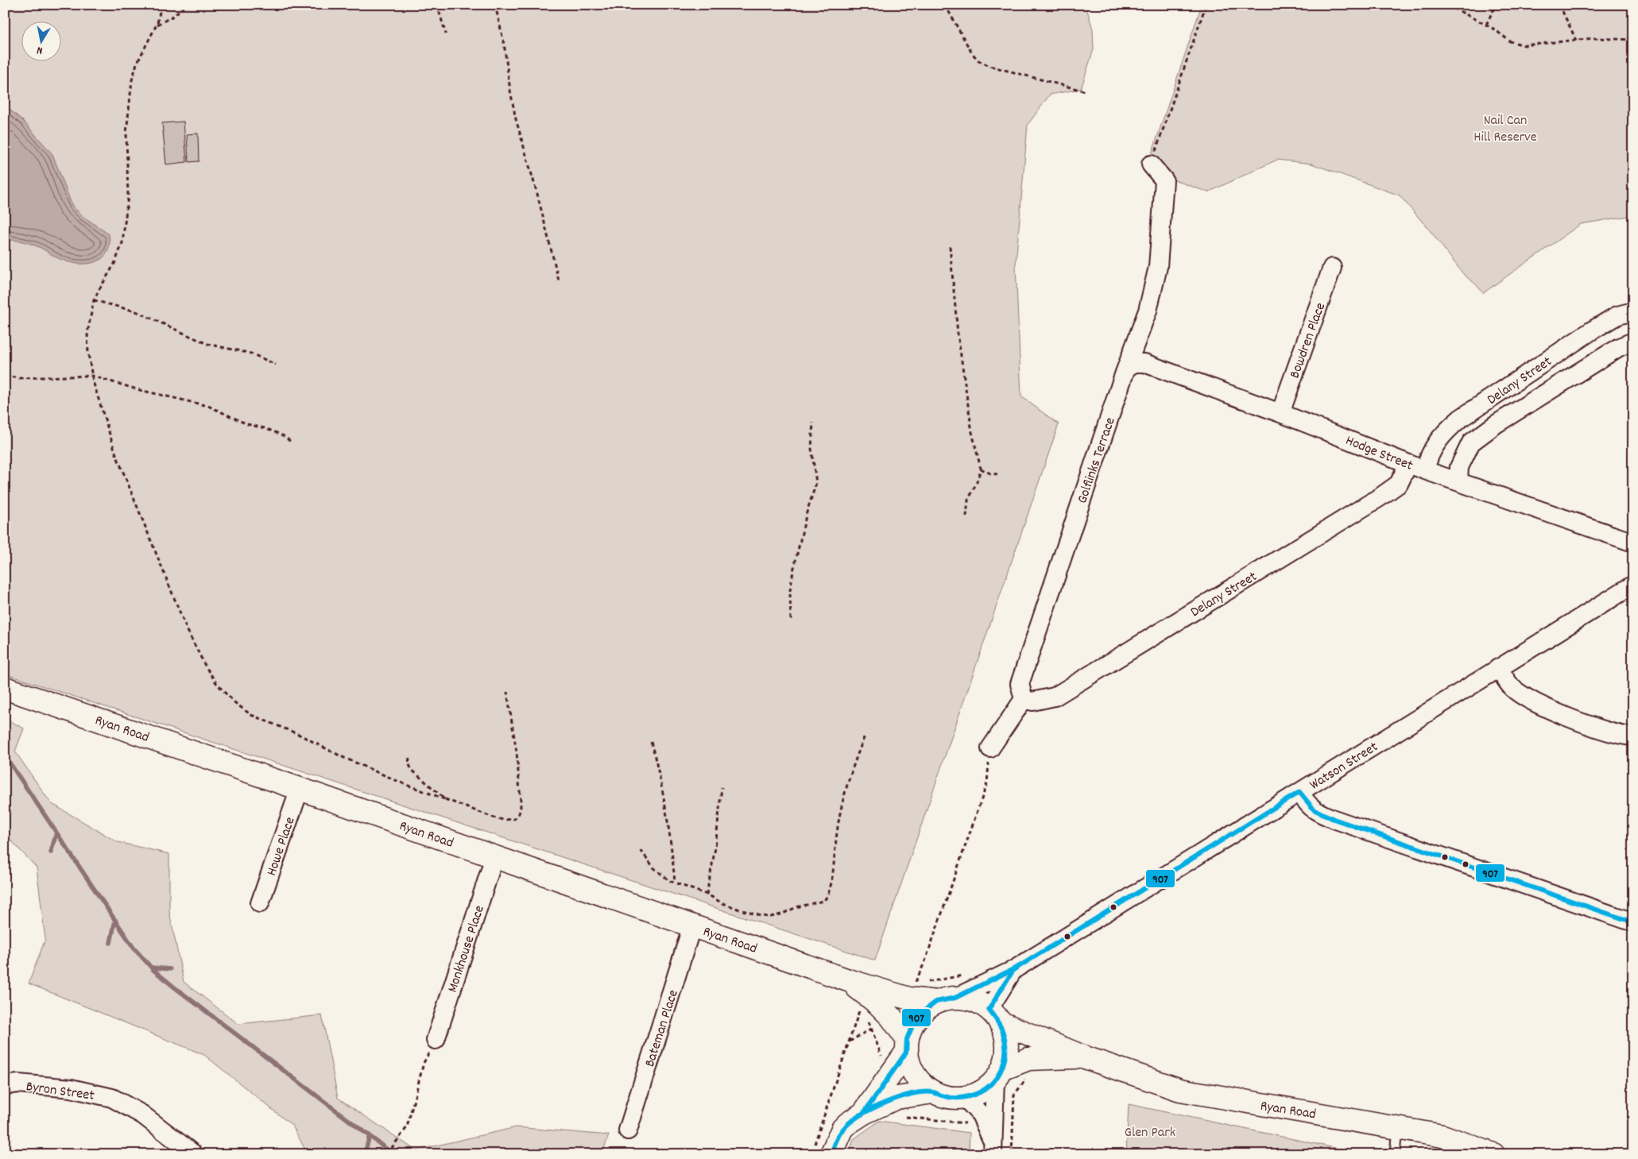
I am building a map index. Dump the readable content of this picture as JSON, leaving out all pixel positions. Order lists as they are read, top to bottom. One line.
{"streets":{"street":["Bowdren Place","Delany Street","Hodge Street","Golflinks Terrace","Ryan Road","Watson Street","Howe Place","Monkhouse Place","Bateman Place","Byron Street"]},"crossings":[["Bowdren Place","Hodge Street"],["Delany Street","Hodge Street"],["Delany Street","Golflinks Terrace"],["Hodge Street","Golflinks Terrace"],["Ryan Road","Watson Street"],["Ryan Road","Howe Place"],["Ryan Road","Monkhouse Place"],["Ryan Road","Bateman Place"]],"parks":["Nail Can Hill Reserve","Glen Park"],"lines":["transit line 907"],"north":"bottom"}
